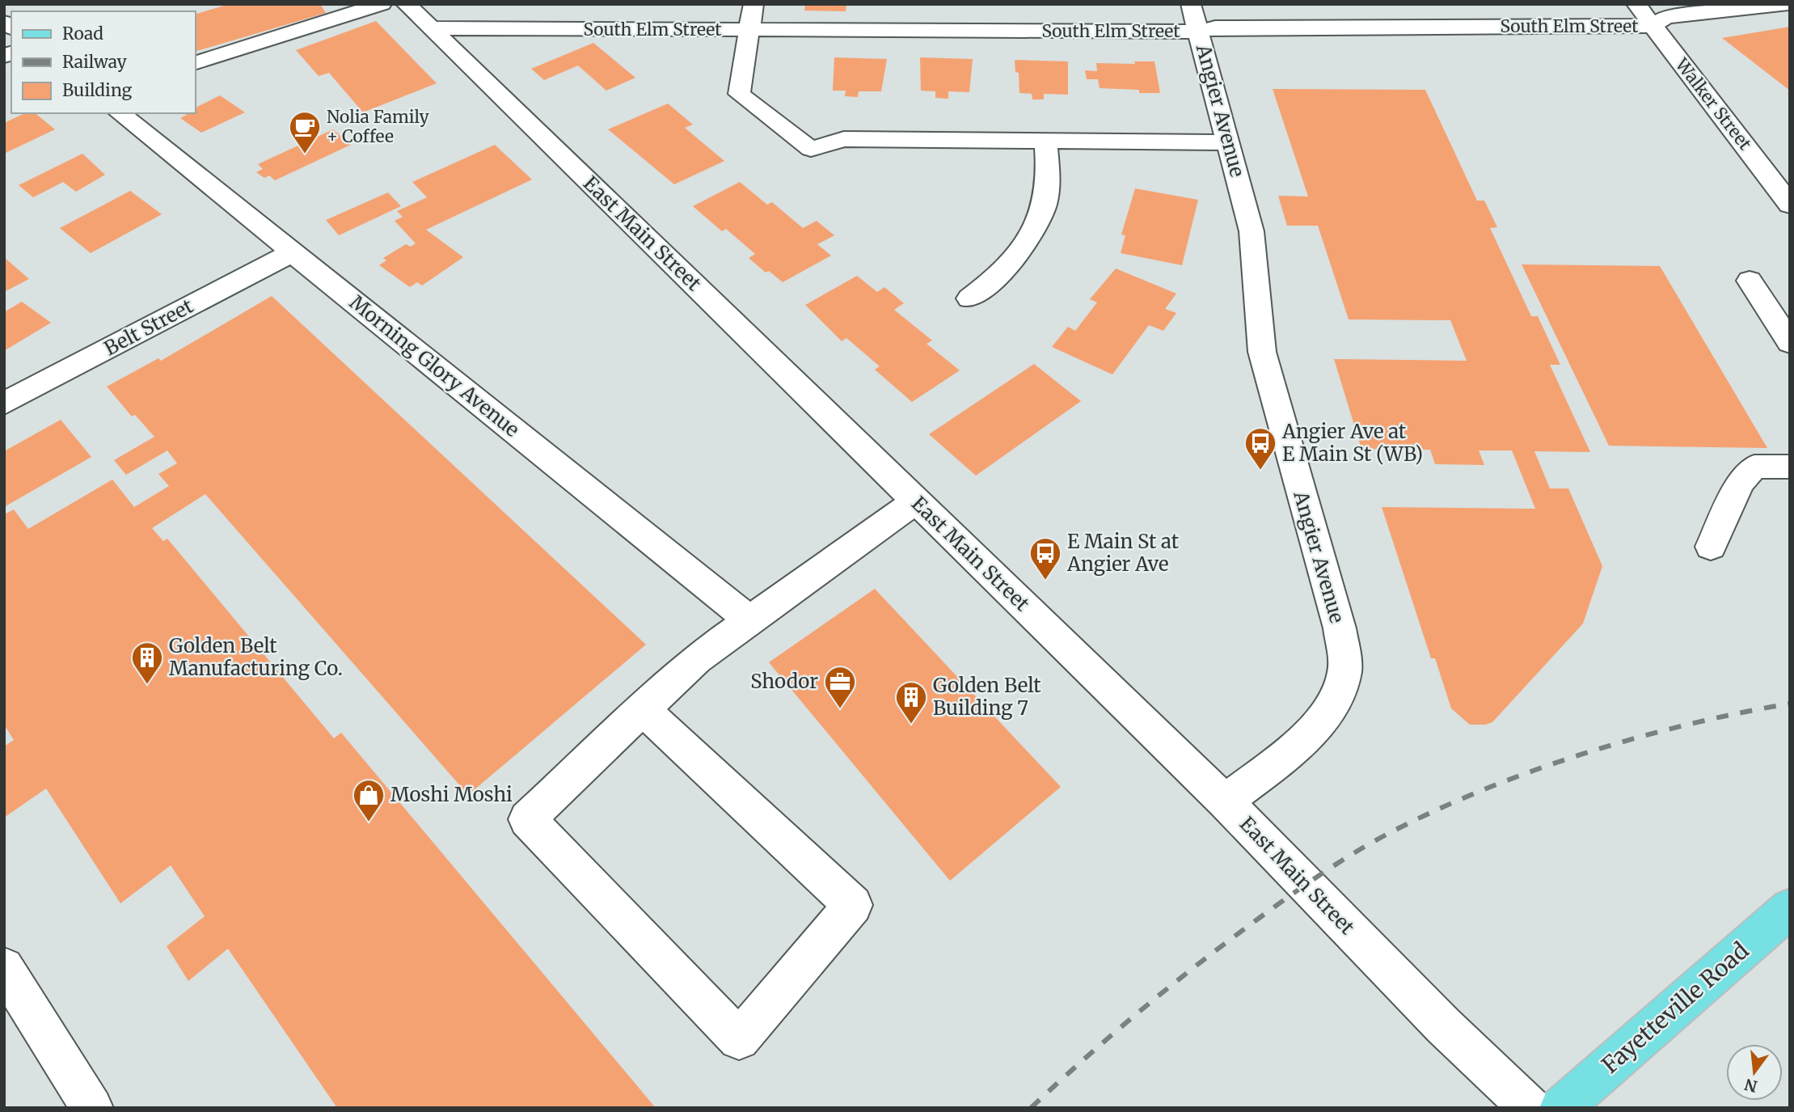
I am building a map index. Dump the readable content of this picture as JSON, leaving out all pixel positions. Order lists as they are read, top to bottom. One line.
{"streets":{"main road":["Fayetteville Road"],"street":["South Elm Street","Walker Street","Angier Avenue","East Main Street","Belt Street","Morning Glory Avenue"]},"crossings":[["South Elm Street","Walker Street"],["South Elm Street","Angier Avenue"],["South Elm Street","East Main Street"],["Angier Avenue","East Main Street"],["Belt Street","Morning Glory Avenue"]],"places":{"cafe":["Nolia Family + Coffee"],"bus stop":["Angier Ave at E Main St (WB)","E Main St at Angier Ave"],"building":["Golden Belt Manufacturing Co.","Golden Belt Building 7"],"office":["Shodor"],"shop":["Moshi Moshi"]},"legend":["Road","Railway","Building"],"north":"bottom"}
